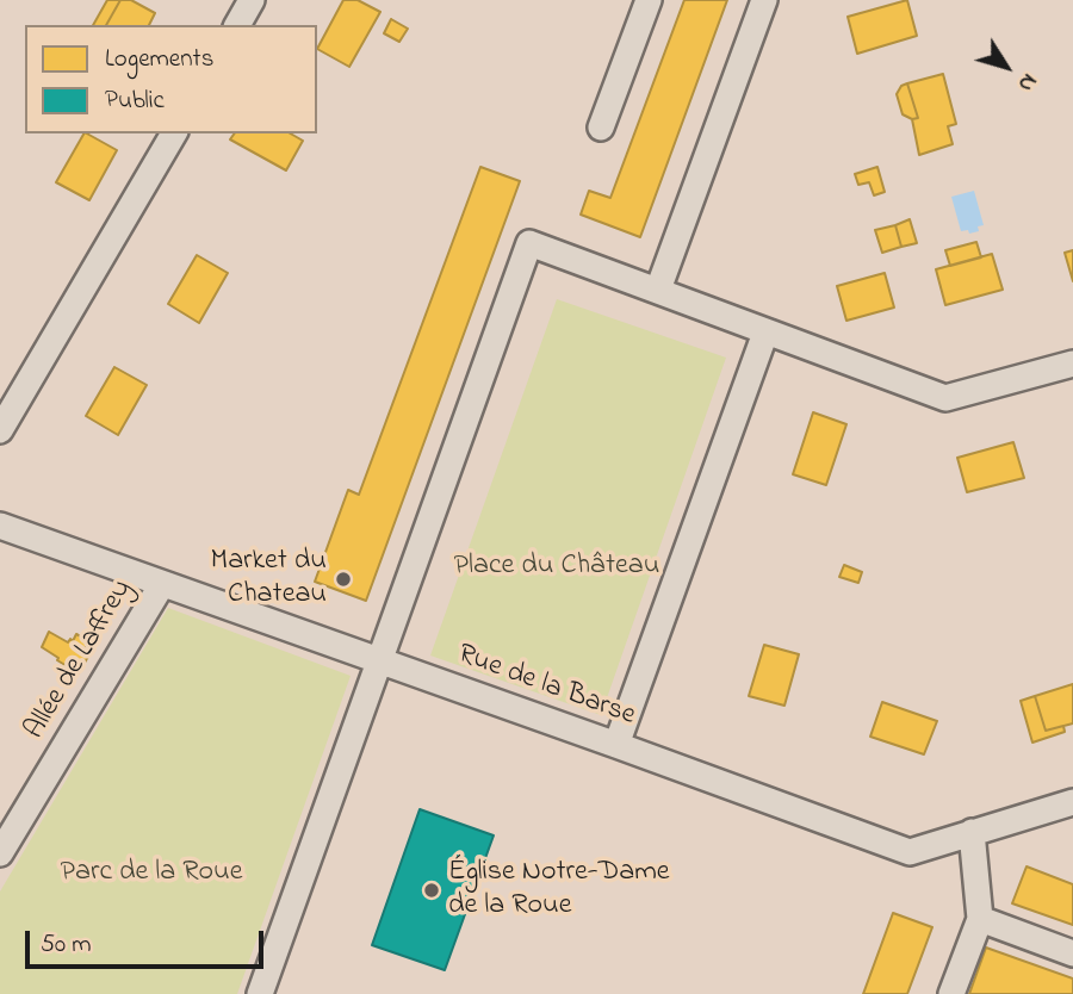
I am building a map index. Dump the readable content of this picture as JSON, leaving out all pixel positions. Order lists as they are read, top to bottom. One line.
{"streets":{"street":["Allée de Laffrey","Rue de la Barse"]},"crossings":[["Allée de Laffrey","Rue de la Barse"]],"parks":["Place du Château","Parc de la Roue"],"places":["Market du Chateau","Église Notre-Dame de la Roue"],"legend":["Logements","Public"],"scale_bar":"50 m","north":"bottom right"}
